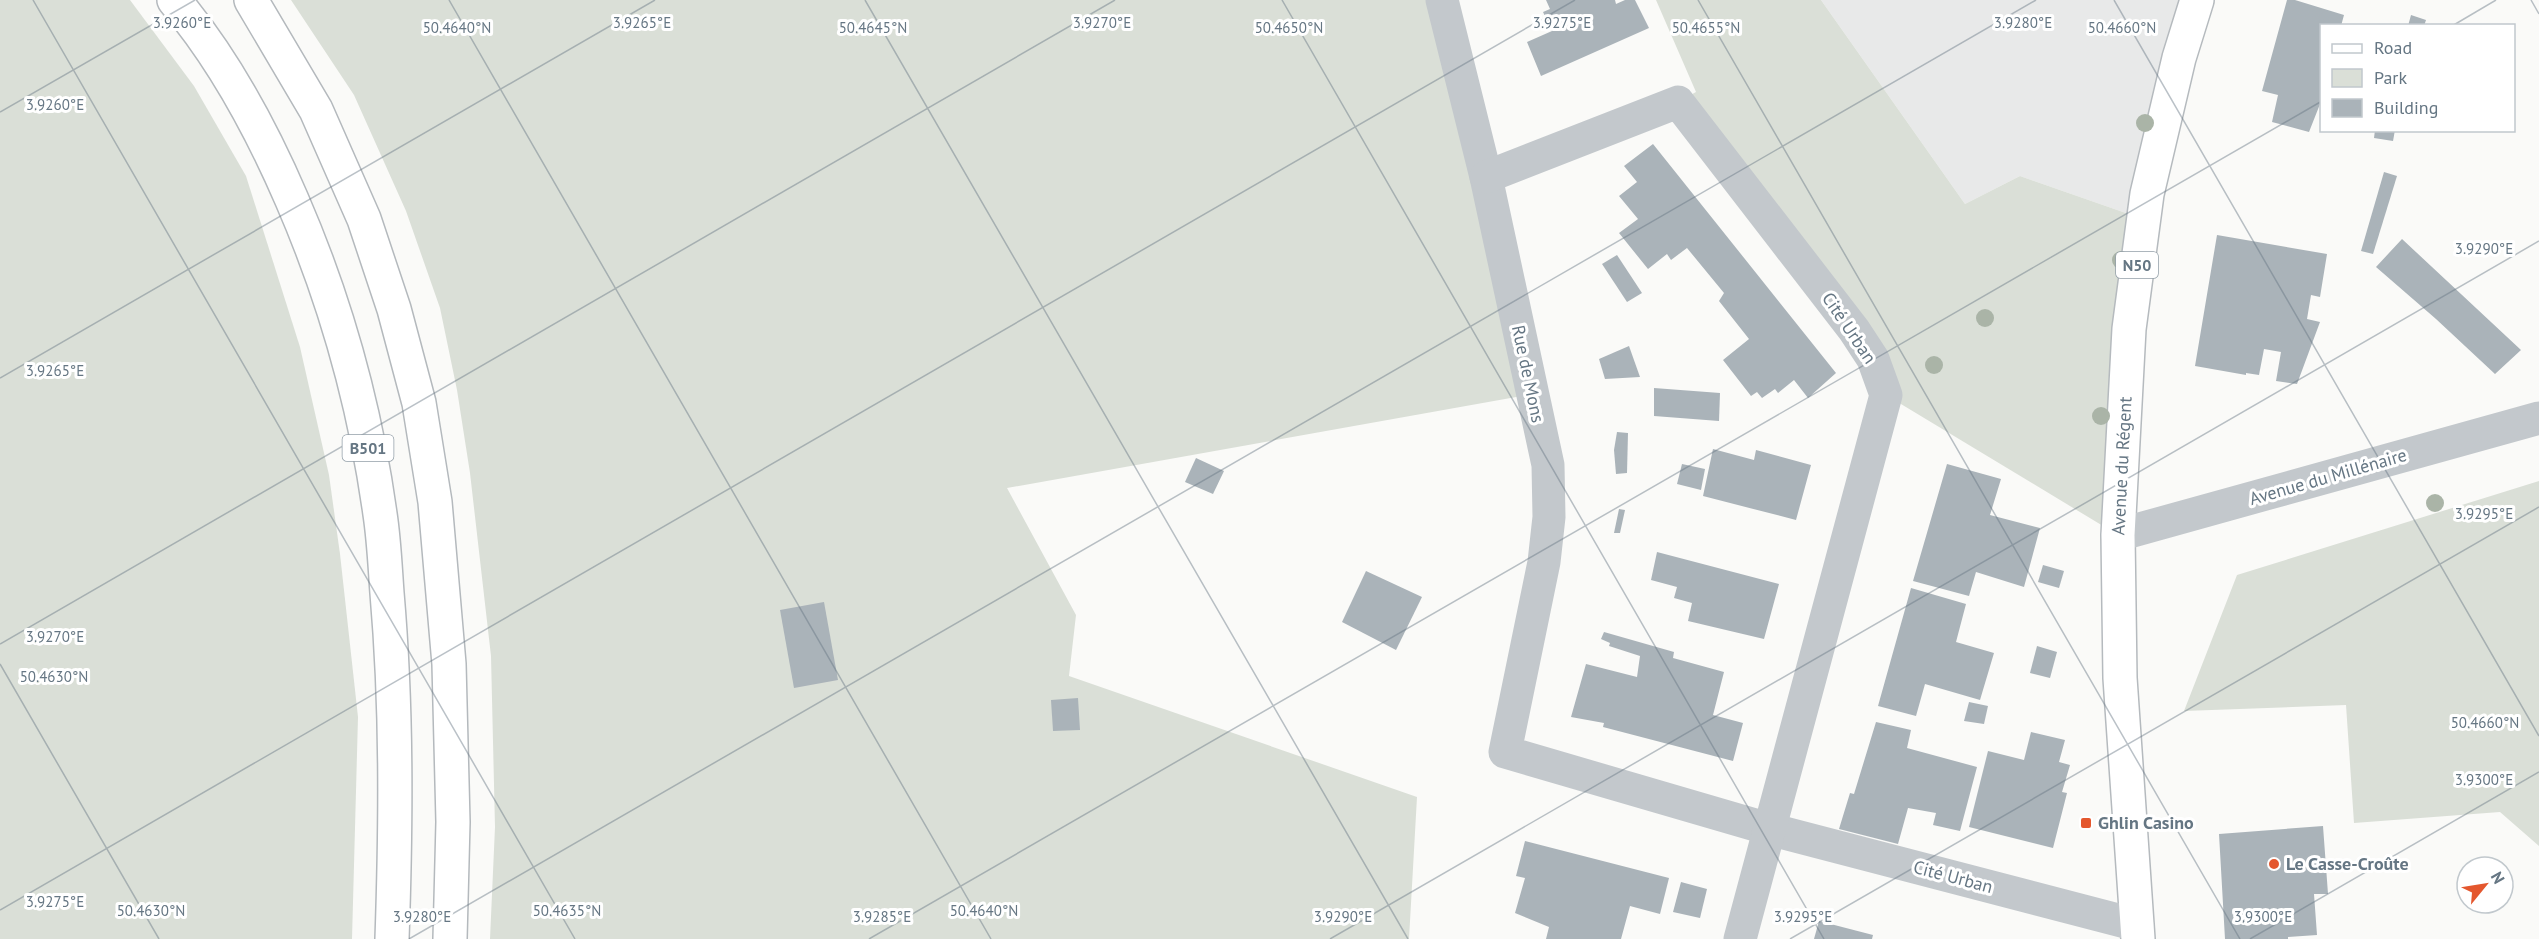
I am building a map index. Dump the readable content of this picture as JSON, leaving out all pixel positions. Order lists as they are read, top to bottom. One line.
{"streets":{"main road":["N50","B501","Avenue du Régent"],"street":["Cité Urban","Rue de Mons","Avenue du Millénaire"]},"crossings":[["Cité Urban","Rue de Mons"],["Cité Urban","Avenue du Régent"],["Avenue du Régent","Avenue du Millénaire"]],"places":{"transit":["Ghlin Casino"],"other":["Le Casse-Croûte"]},"legend":["Road","Park","Building"],"north":"top right","coordinates":["3.9260°E","3.9265°E","3.9270°E","3.9275°E","3.9280°E","50.4640°N","50.4645°N","50.4650°N","50.4655°N","50.4660°N","3.9290°E","3.9295°E","50.4630°N","3.9300°E","50.4635°N","3.9285°E"]}
